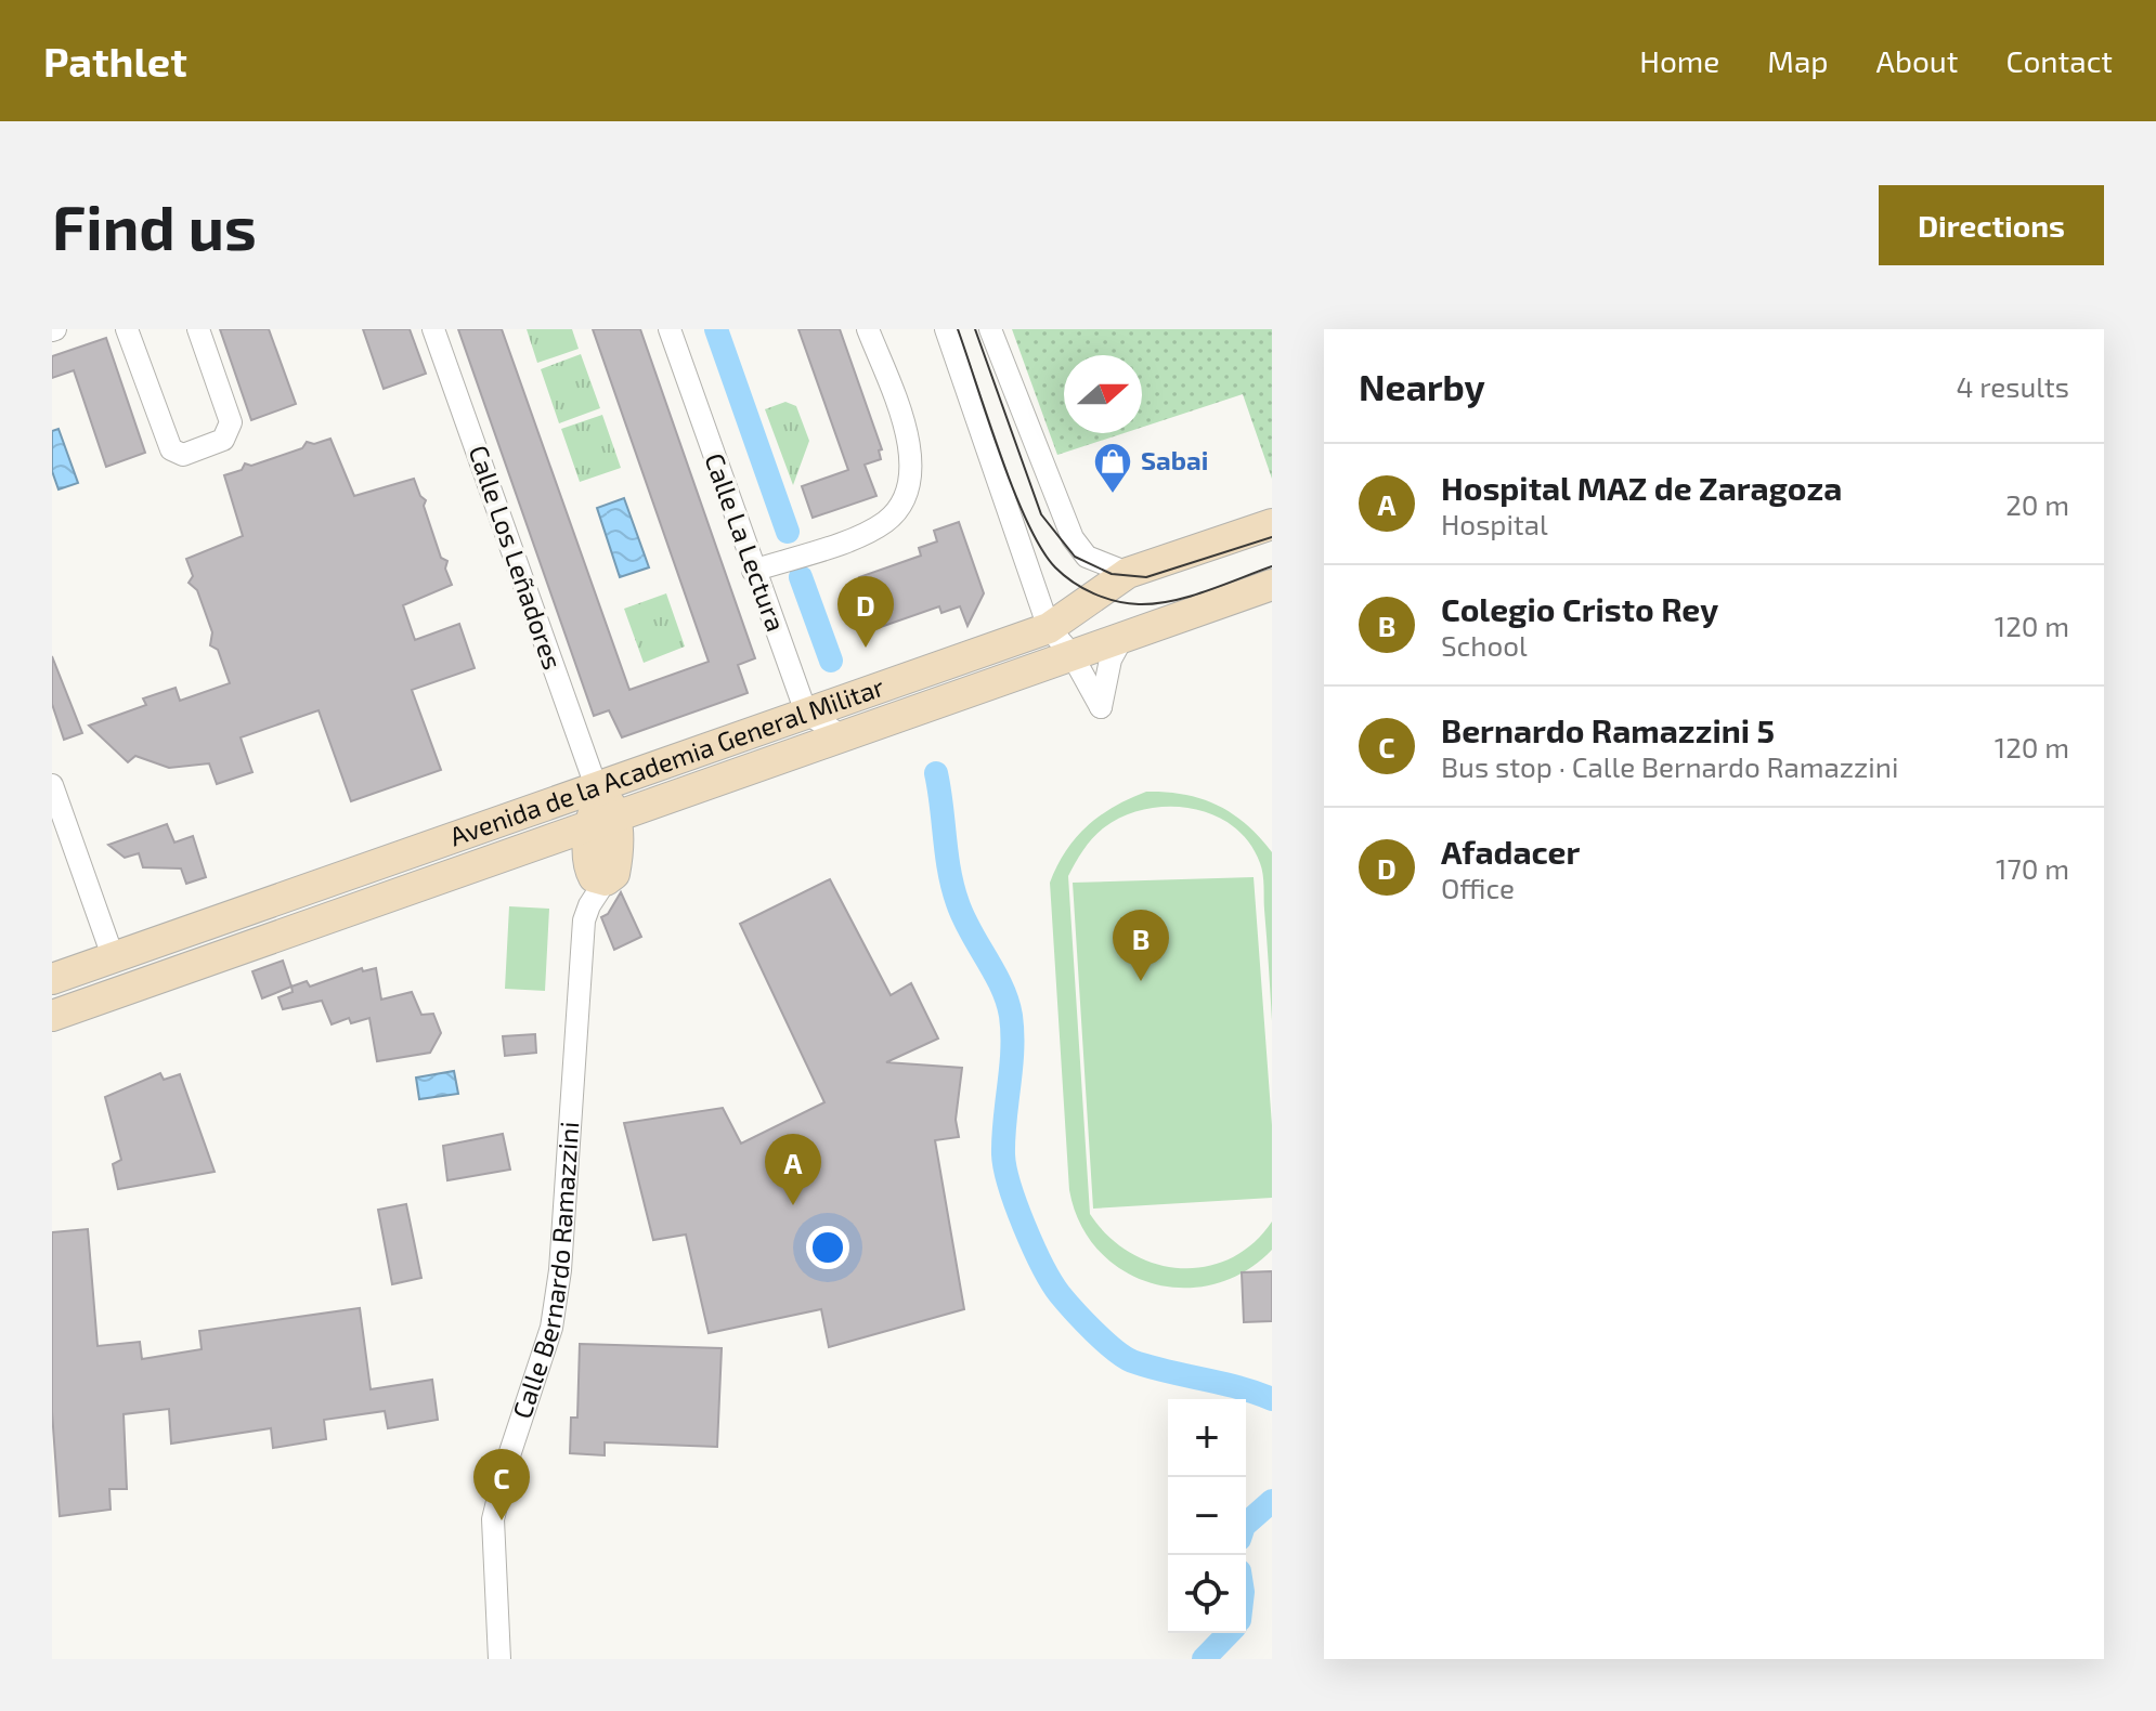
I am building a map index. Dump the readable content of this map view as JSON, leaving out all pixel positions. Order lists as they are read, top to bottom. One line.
{"streets":{"main road":["Avenida de la Academia General Militar","Calle Bernardo Ramazzini"],"street":["Calle La Lectura","Calle Los Leñadores"]},"crossings":[["Calle La Lectura","Avenida de la Academia General Militar"],["Calle Los Leñadores","Avenida de la Academia General Militar"],["Calle Los Leñadores","Calle Bernardo Ramazzini"],["Avenida de la Academia General Militar","Calle Bernardo Ramazzini"]],"places":{"shop":["Sabai"]},"north":"right","page":{"header":"Pathlet","nav":["Home","Map","About","Contact"],"buttons":"Directions","title":"Find us","heading":["Nearby","4 results"],"list":[{"mark":"A","name":"Hospital MAZ de Zaragoza","note":"Hospital","value":"20 m"},{"mark":"B","name":"Colegio Cristo Rey","note":"School","value":"120 m"},{"mark":"C","name":"Bernardo Ramazzini 5","note":"Bus stop · Calle Bernardo Ramazzini","value":"120 m"},{"mark":"D","name":"Afadacer","note":"Office","value":"170 m"}],"pins":["D","B","A","C"],"map_buttons":["+","−"]}}
